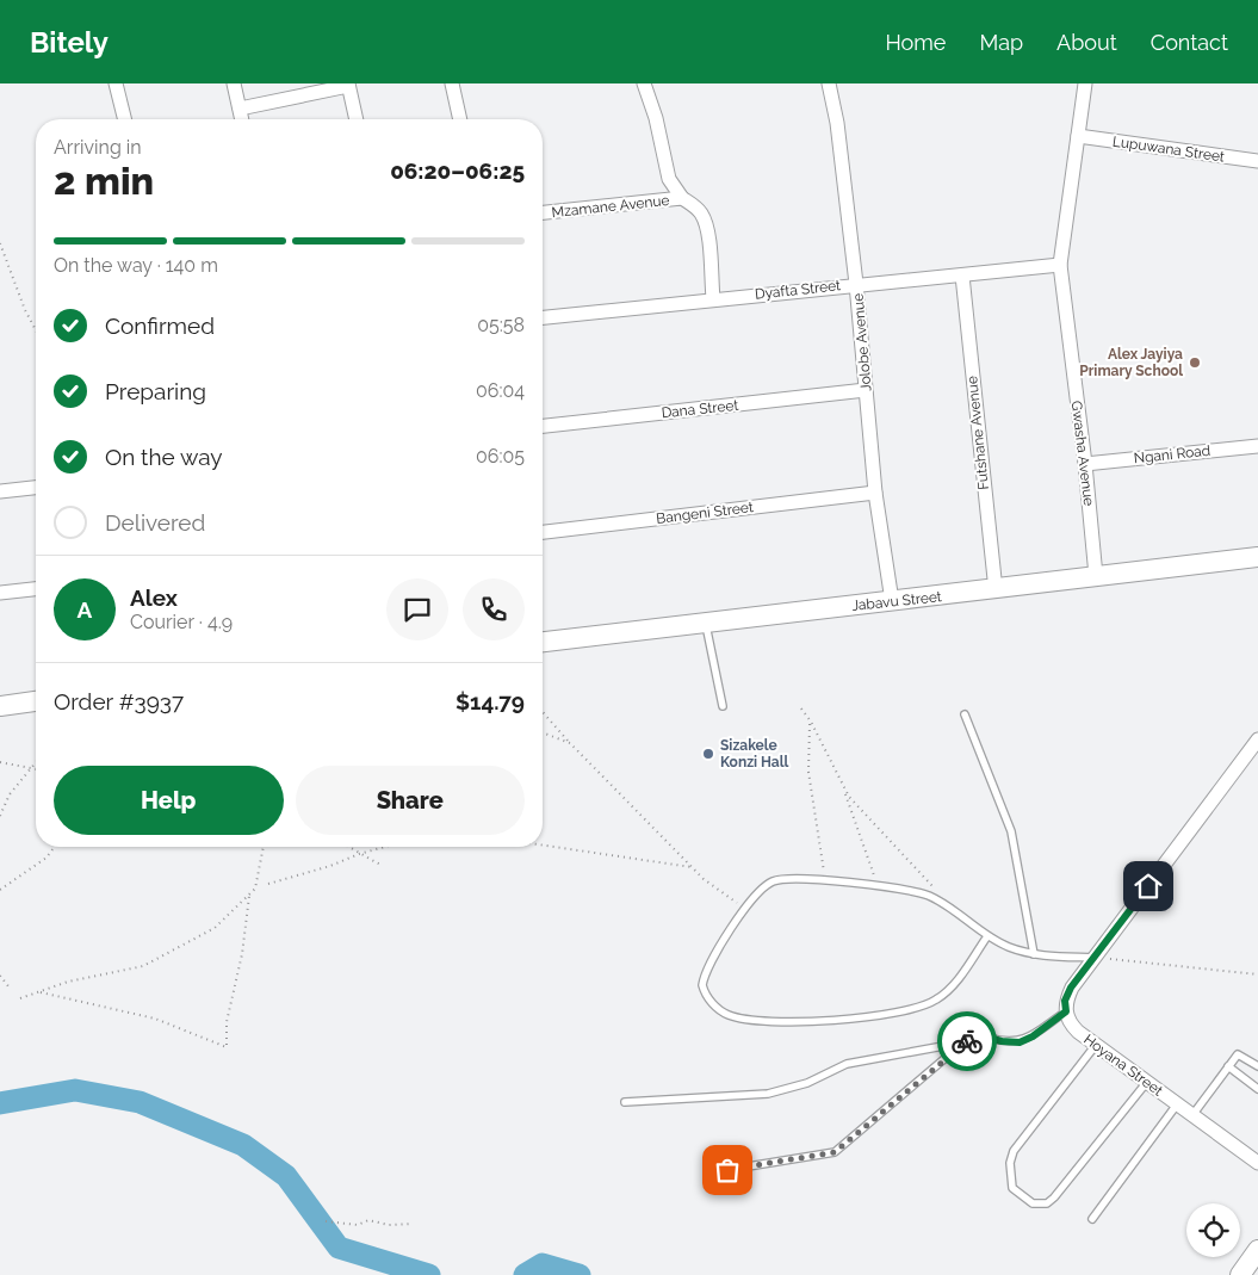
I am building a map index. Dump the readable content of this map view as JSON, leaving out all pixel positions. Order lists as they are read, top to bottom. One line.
{"streets":{"street":["Lupuwana Street","Mzamane Avenue","Dyafta Street","Jolobe Avenue","Dana Street","Futshane Avenue","Gwasha Avenue","Ngani Road","Bangeni Street","Jabavu Street","Hoyana Street"]},"crossings":[["Lupuwana Street","Gwasha Avenue"],["Mzamane Avenue","Dyafta Street"],["Dyafta Street","Jolobe Avenue"],["Dyafta Street","Futshane Avenue"],["Dyafta Street","Gwasha Avenue"],["Jolobe Avenue","Dana Street"],["Jolobe Avenue","Bangeni Street"],["Jolobe Avenue","Jabavu Street"],["Futshane Avenue","Jabavu Street"],["Gwasha Avenue","Ngani Road"],["Gwasha Avenue","Jabavu Street"]],"places":["Alex Jayiya Primary School","Sizakele Konzi Hall"],"page":{"header":"Bitely","nav":["Home","Map","About","Contact"],"heading":["2 min","Arriving in","06:20–06:25"],"panel":["Alex","Courier · 4.9","Order #3937","$14.79"],"bar":"On the way · 140 m","list":[["Confirmed","05:58"],["Preparing","06:04"],["On the way","06:05"],"Delivered"],"round":"A","buttons":["Help","Share"]}}
